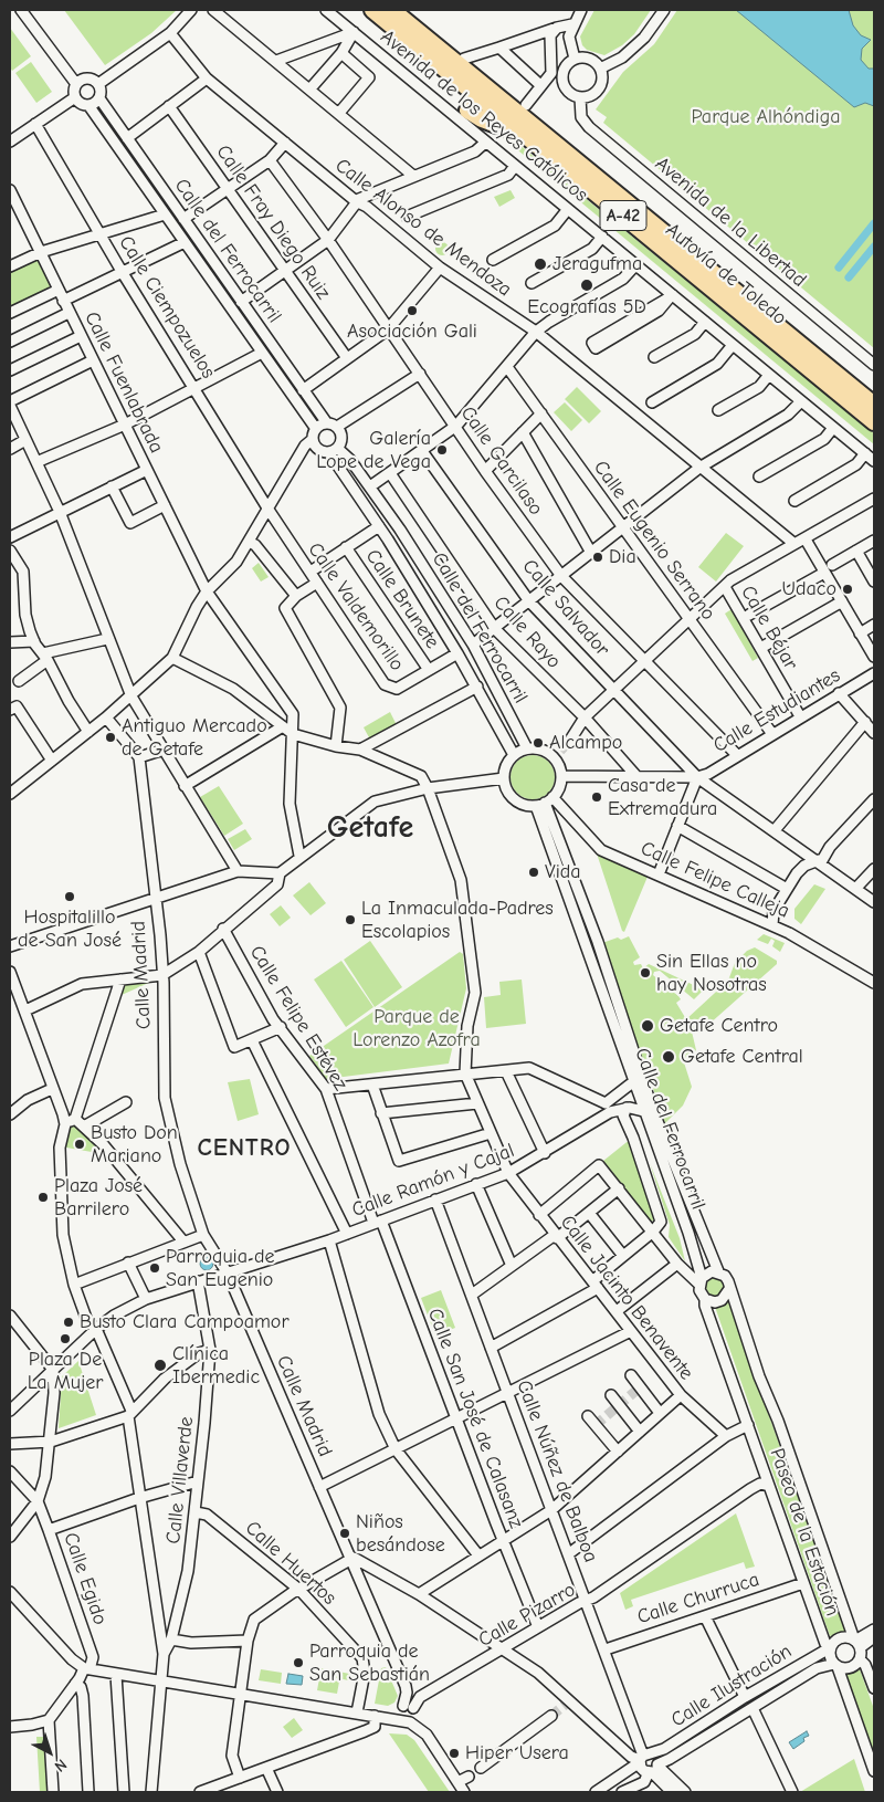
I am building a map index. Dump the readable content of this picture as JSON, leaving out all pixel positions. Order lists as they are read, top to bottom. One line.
{"streets":{"highway":["A-42","Autovía de Toledo"],"street":["Avenida de los Reyes Católicos","Calle Fray Diego Ruiz","Avenida de la Libertad","Calle Alonso de Mendoza","Calle del Ferrocarril","Calle Ciempozuelos","Calle Fuenlabrada","Calle Garcilaso","Calle Eugenio Serrano","Calle Brunete","Calle Valdemorillo","Calle Salvador","Calle Béjar","Calle Rayo","Calle Estudiantes","Calle Felipe Calleja","Calle Madrid","Calle Felipe Estévez","Calle Ramón y Cajal","Calle Jacinto Benavente","Calle San José de Calasanz","Calle Núñez de Balboa","Calle Villaverde","Paseo de la Estación","Calle Huertos","Calle Egido","Calle Churruca","Calle Pizarro","Calle Ilustración"]},"crossings":[["Calle del Ferrocarril","Calle Valdemorillo"],["Calle del Ferrocarril","Calle Felipe Calleja"],["Calle del Ferrocarril","Calle Ramón y Cajal"],["Calle del Ferrocarril","Paseo de la Estación"],["Calle Ciempozuelos","Calle Valdemorillo"],["Calle Garcilaso","Calle Estudiantes"],["Calle Eugenio Serrano","Calle Estudiantes"],["Calle Brunete","Calle Valdemorillo"],["Calle Salvador","Calle Estudiantes"],["Calle Béjar","Calle Estudiantes"],["Calle Madrid","Calle Ramón y Cajal"],["Calle Madrid","Calle Pizarro"],["Calle Felipe Estévez","Calle Ramón y Cajal"],["Calle Felipe Estévez","Calle San José de Calasanz"],["Calle Ramón y Cajal","Calle Jacinto Benavente"],["Calle Ramón y Cajal","Calle San José de Calasanz"],["Calle Ramón y Cajal","Calle Núñez de Balboa"],["Calle Ramón y Cajal","Calle Villaverde"],["Calle San José de Calasanz","Calle Pizarro"],["Calle Núñez de Balboa","Calle Churruca"],["Calle Núñez de Balboa","Calle Pizarro"],["Calle Núñez de Balboa","Calle Ilustración"],["Calle Villaverde","Calle Huertos"],["Paseo de la Estación","Calle Churruca"],["Paseo de la Estación","Calle Pizarro"],["Paseo de la Estación","Calle Ilustración"]],"districts":["Getafe","CENTRO"],"parks":["Parque Alhóndiga","Parque de Lorenzo Azofra"],"places":["Jeragufma","Ecografías 5D","Asociación Gali","Galería Lope de Vega","Dia","Udaco","Antiguo Mercado de Getafe","Alcampo","Casa de Extremadura","Vida","Hospitalillo de San José","La Inmaculada-Padres Escolapios","Sin Ellas no hay Nosotras","Getafe Centro","Getafe Central","Busto Don Mariano","Plaza José Barrilero","Parroquia de San Eugenio","Busto Clara Campoamor","Plaza De La Mujer","Clínica Ibermedic","Niños besándose","Parroquia de San Sebastián","Hiper Usera"],"north":"bottom right"}
